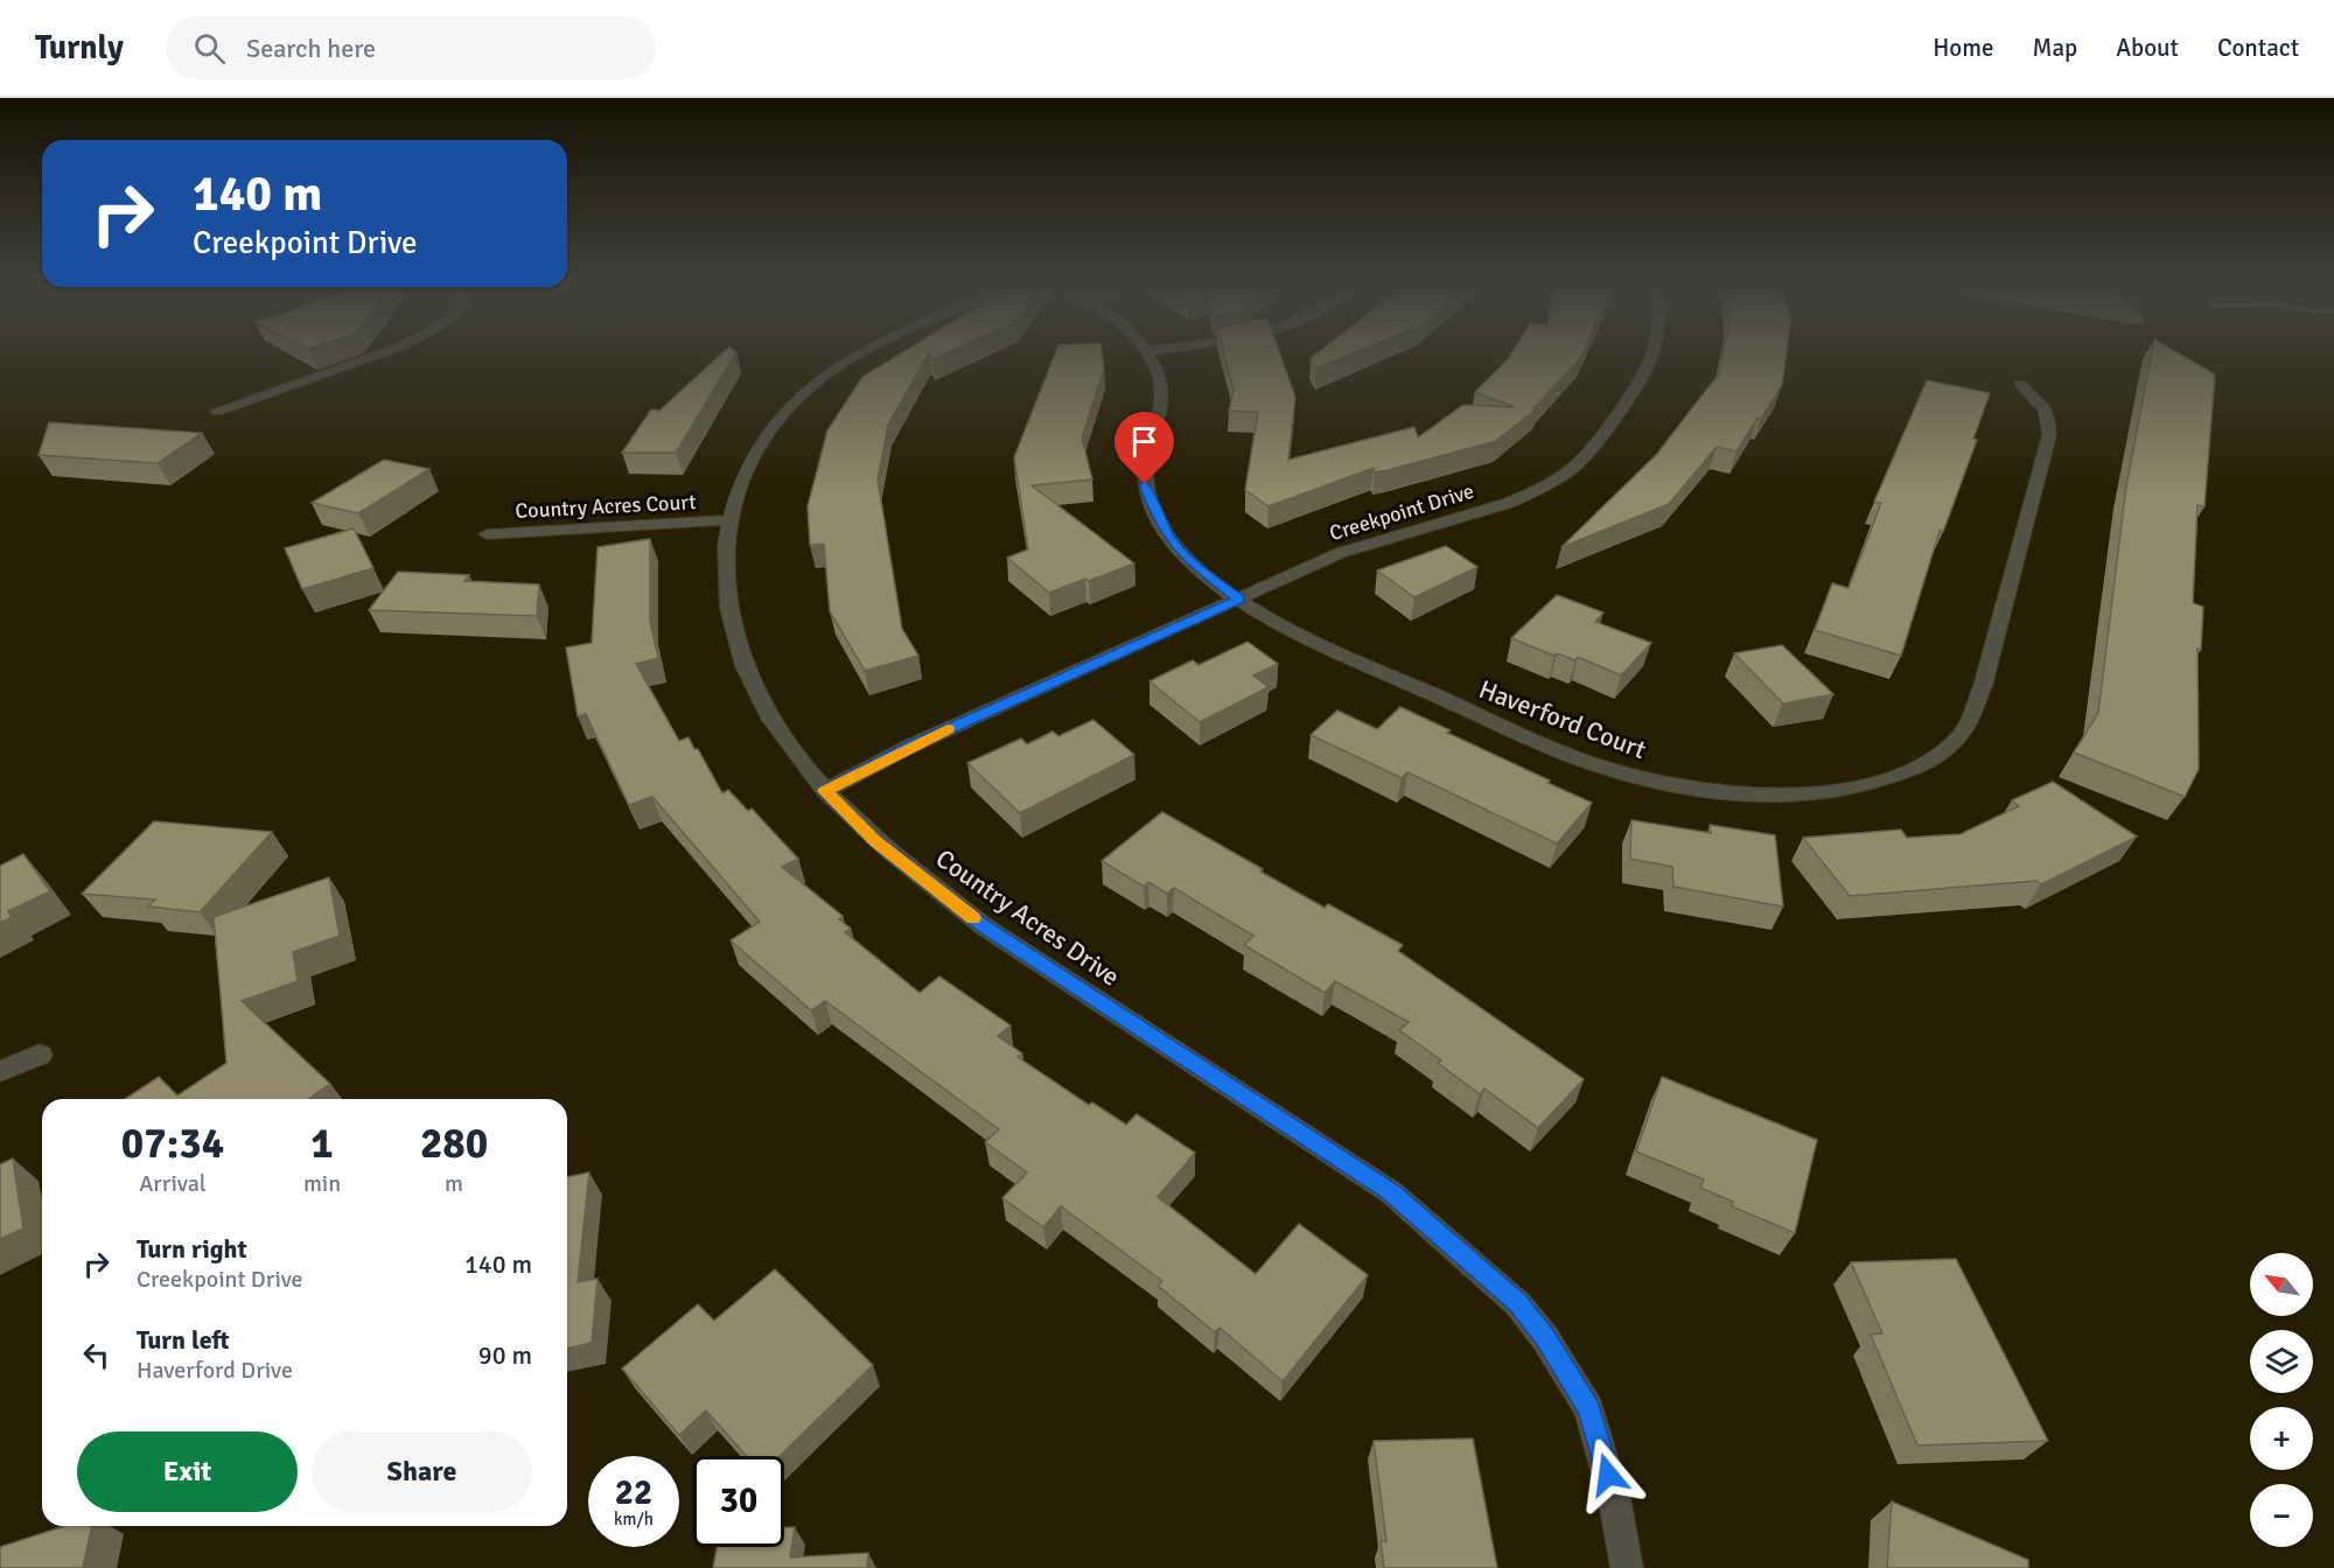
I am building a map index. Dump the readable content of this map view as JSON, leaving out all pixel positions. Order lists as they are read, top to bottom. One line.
{"streets":{"street":["Country Acres Court","Creekpoint Drive","Haverford Court","Country Acres Drive"]},"crossings":[["Country Acres Court","Country Acres Drive"],["Creekpoint Drive","Haverford Court"],["Creekpoint Drive","Country Acres Drive"]],"north":"top left","page":{"header":"Turnly","search":"Search here","nav":["Home","Map","About","Contact"],"turn":["140 m","Creekpoint Drive"],"eta":["07:34","Arrival","1","min","280","m"],"list":[{"name":"Turn right","note":"Creekpoint Drive","value":"140 m"},{"name":"Turn left","note":"Haverford Drive","value":"90 m"}],"map_buttons":["+","−"],"buttons":["Exit","Share"],"speed":"22 km/h","limit":"30"}}
